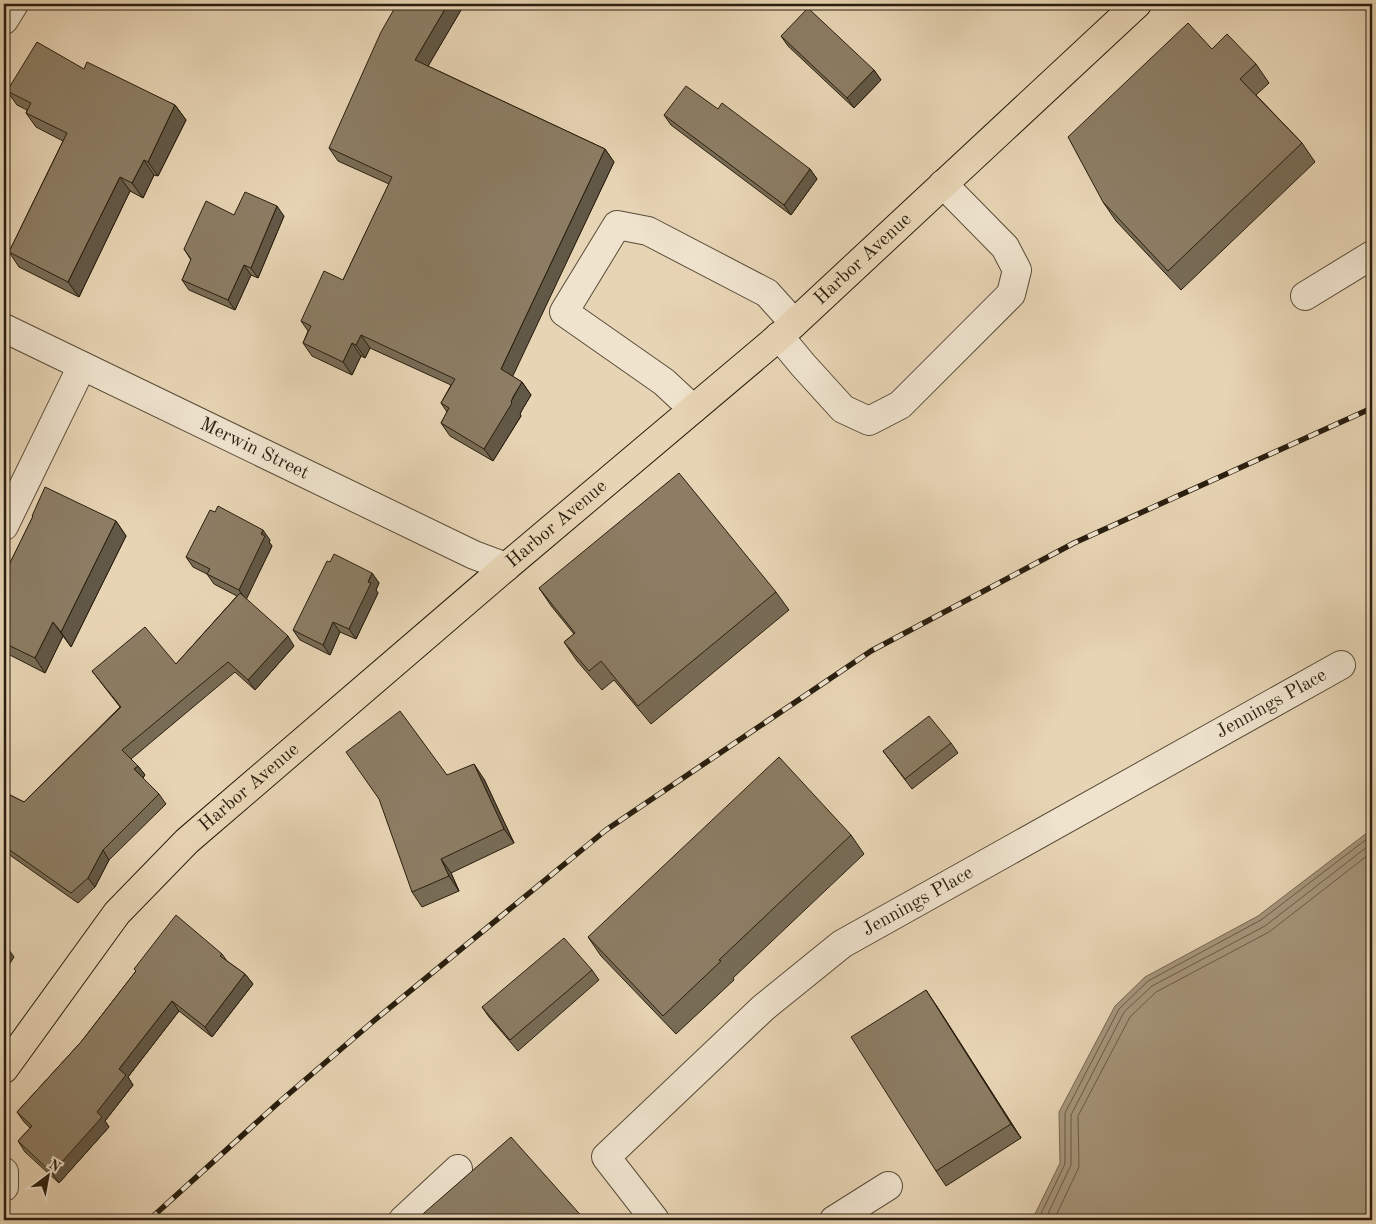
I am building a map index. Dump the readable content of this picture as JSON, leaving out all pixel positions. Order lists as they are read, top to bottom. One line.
{"streets":{"main road":["Harbor Avenue"],"street":["Merwin Street","Jennings Place"]},"crossings":[["Harbor Avenue","Merwin Street"]],"north":"top right"}
